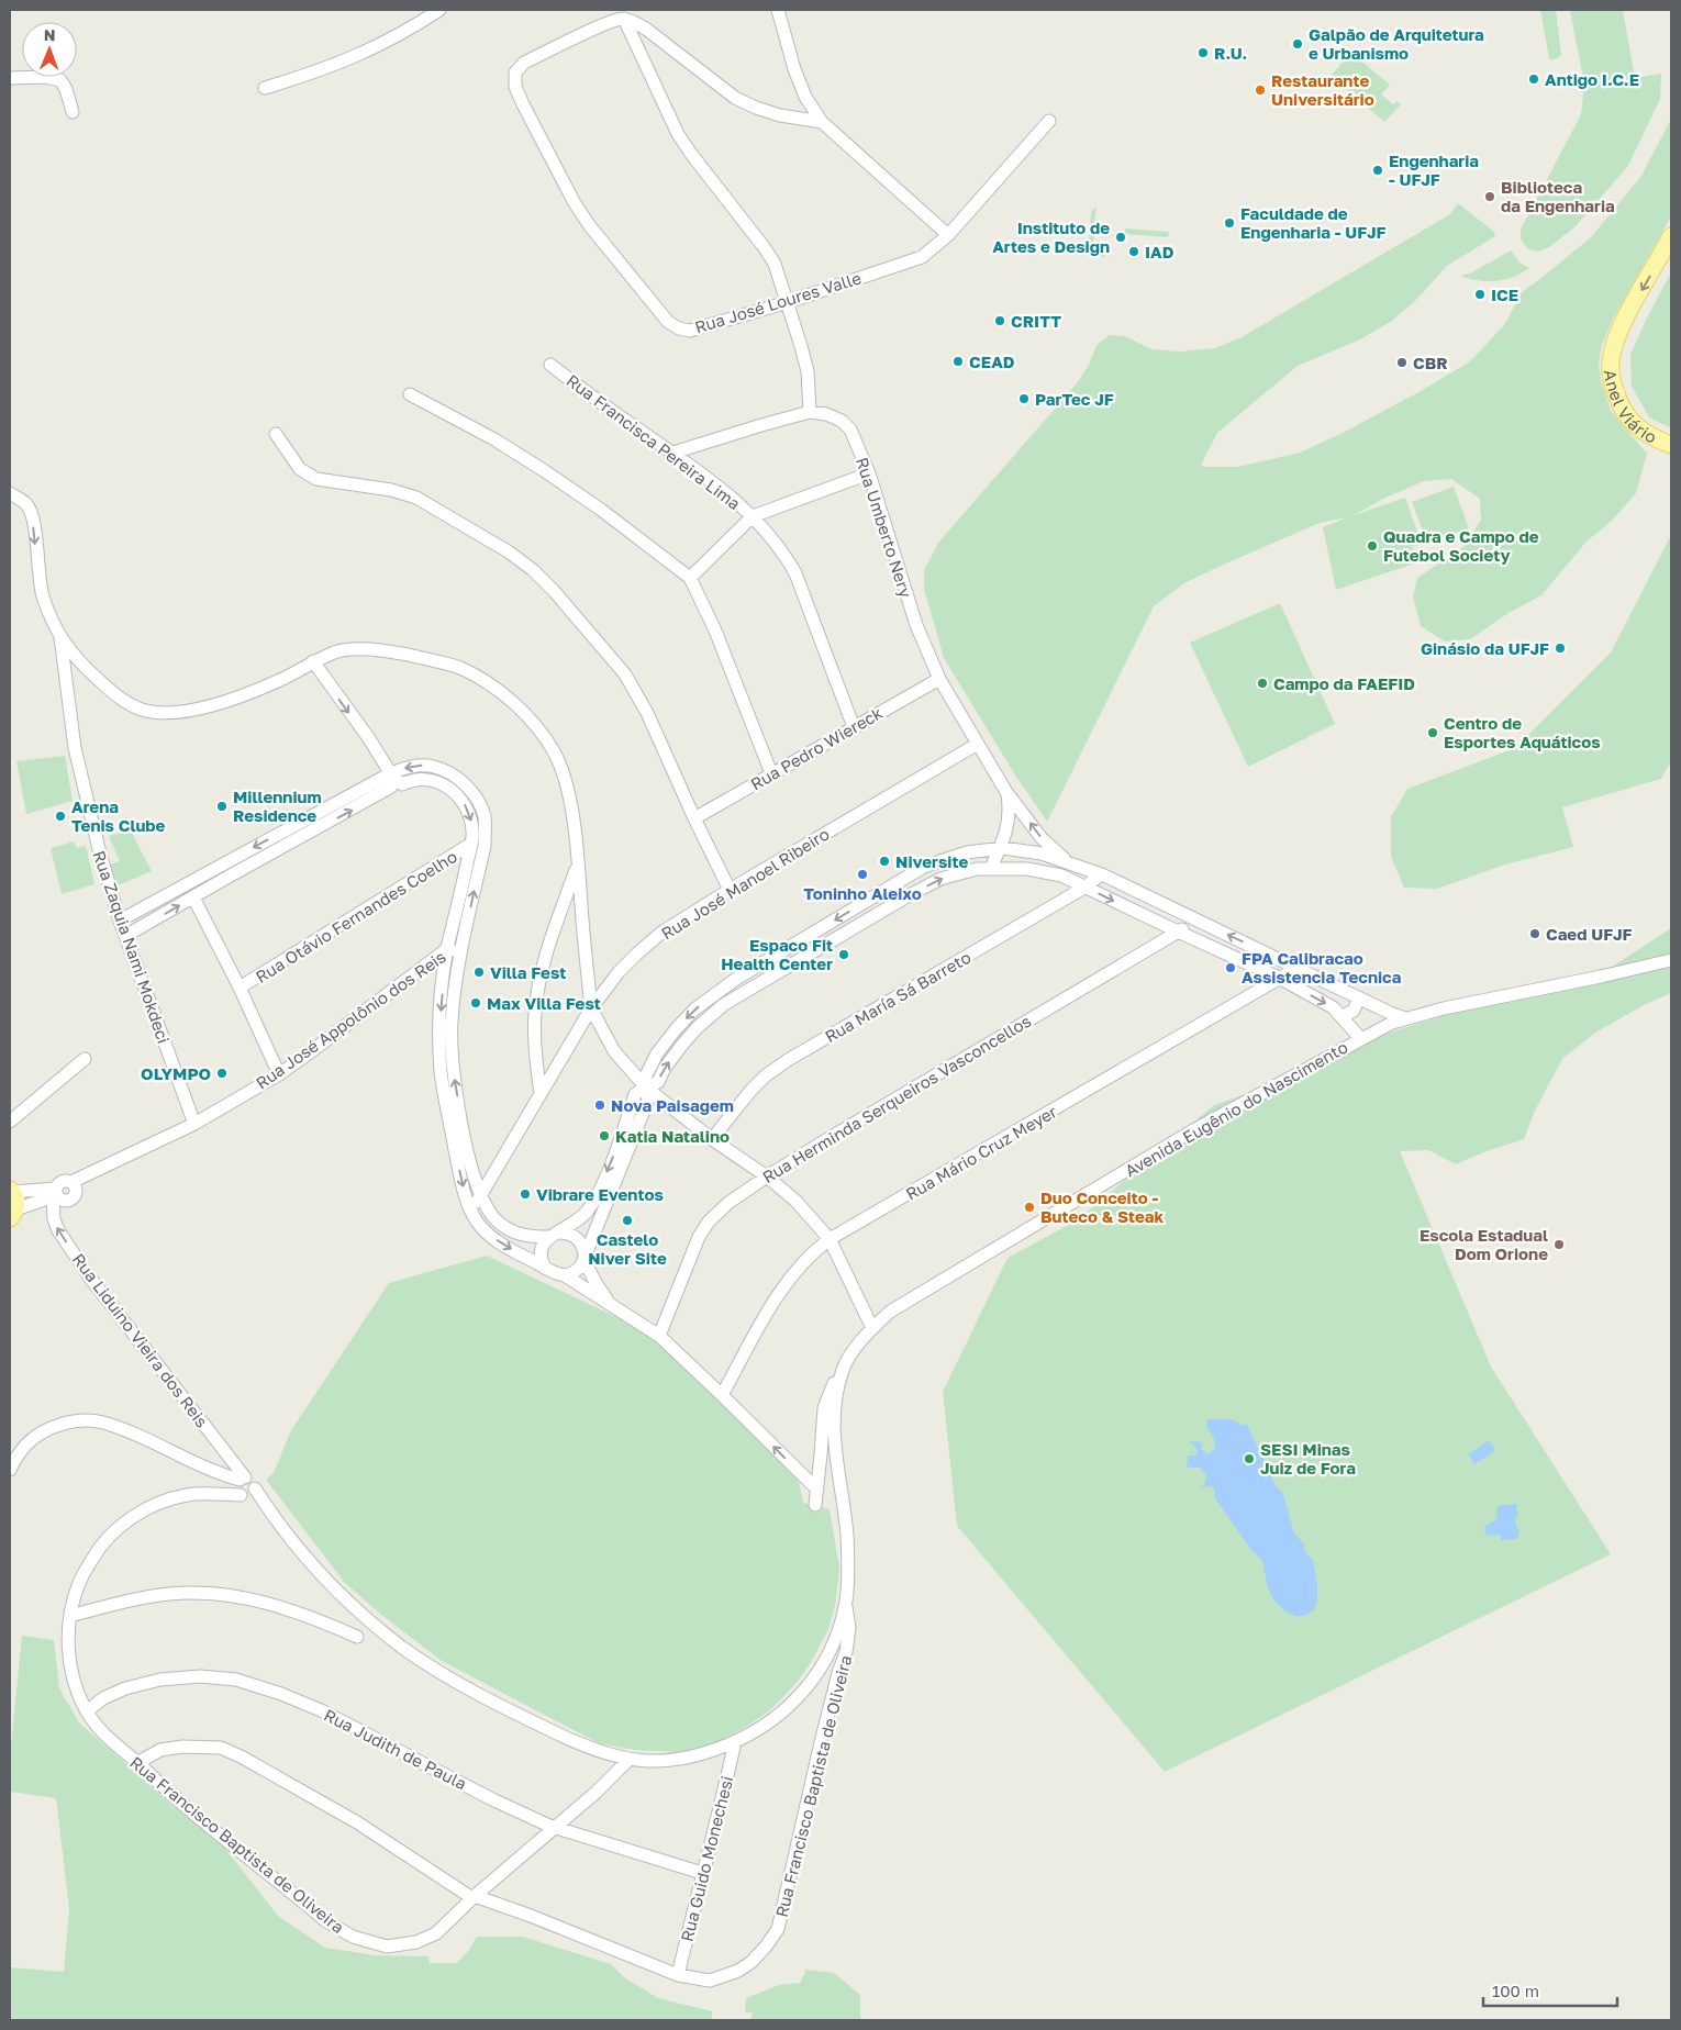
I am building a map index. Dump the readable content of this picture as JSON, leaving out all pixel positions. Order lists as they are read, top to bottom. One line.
{"streets":{"main road":["Anel Viário"],"street":["Rua José Loures Valle","Rua Francisca Pereira Lima","Rua Umberto Nery","Rua Pedro Wiereck","Rua José Manoel Ribeiro","Rua Otávio Fernandes Coelho","Rua Zaquia Nami Mokdeci","Rua María Sá Barreto","Rua José Appolônio dos Reis","Rua Herminda Serqueiros Vasconcellos","Avenida Eugênio do Nascimento","Rua Mário Cruz Meyer","Rua Liduino Vieira dos Reis","Rua Judith de Paula","Rua Francisco Baptista de Oliveira","Rua Guido Monechesi"]},"crossings":[["Rua Francisca Pereira Lima","Rua Umberto Nery"],["Rua Francisca Pereira Lima","Rua Pedro Wiereck"],["Rua Umberto Nery","Rua Pedro Wiereck"],["Rua Umberto Nery","Rua José Manoel Ribeiro"],["Rua Zaquia Nami Mokdeci","Rua José Appolônio dos Reis"],["Rua José Appolônio dos Reis","Rua Liduino Vieira dos Reis"],["Avenida Eugênio do Nascimento","Rua Liduino Vieira dos Reis"],["Avenida Eugênio do Nascimento","Rua Francisco Baptista de Oliveira"],["Avenida Eugênio do Nascimento","Rua Guido Monechesi"],["Rua Liduino Vieira dos Reis","Rua Francisco Baptista de Oliveira"],["Rua Judith de Paula","Rua Francisco Baptista de Oliveira"],["Rua Judith de Paula","Rua Guido Monechesi"],["Rua Francisco Baptista de Oliveira","Rua Guido Monechesi"]],"one_way":["Anel Viário","Rua Liduino Vieira dos Reis"],"places":["Galpão de Arquitetura e Urbanismo","R.U.","Antigo I.C.E","Restaurante Universitário","Engenharia - UFJF","Biblioteca da Engenharia","Faculdade de Engenharia - UFJF","Instituto de Artes e Design","IAD","ICE","CRITT","CEAD","CBR","ParTec JF","Quadra e Campo de Futebol Society","Ginásio da UFJF","Campo da FAEFID","Centro de Esportes Aquáticos","Millennium Residence","Arena Tenis Clube","Niversite","Toninho Aleixo","Caed UFJF","Espaco Fit Health Center","FPA Calibracao Assistencia Tecnica","Villa Fest","Max Villa Fest","OLYMPO","Nova Paisagem","Katia Natalino","Vibrare Eventos","Duo Conceito - Buteco & Steak","Castelo Niver Site","Escola Estadual Dom Orione","SESI Minas Juiz de Fora"],"scale_bar":"100 m","north":"top"}
